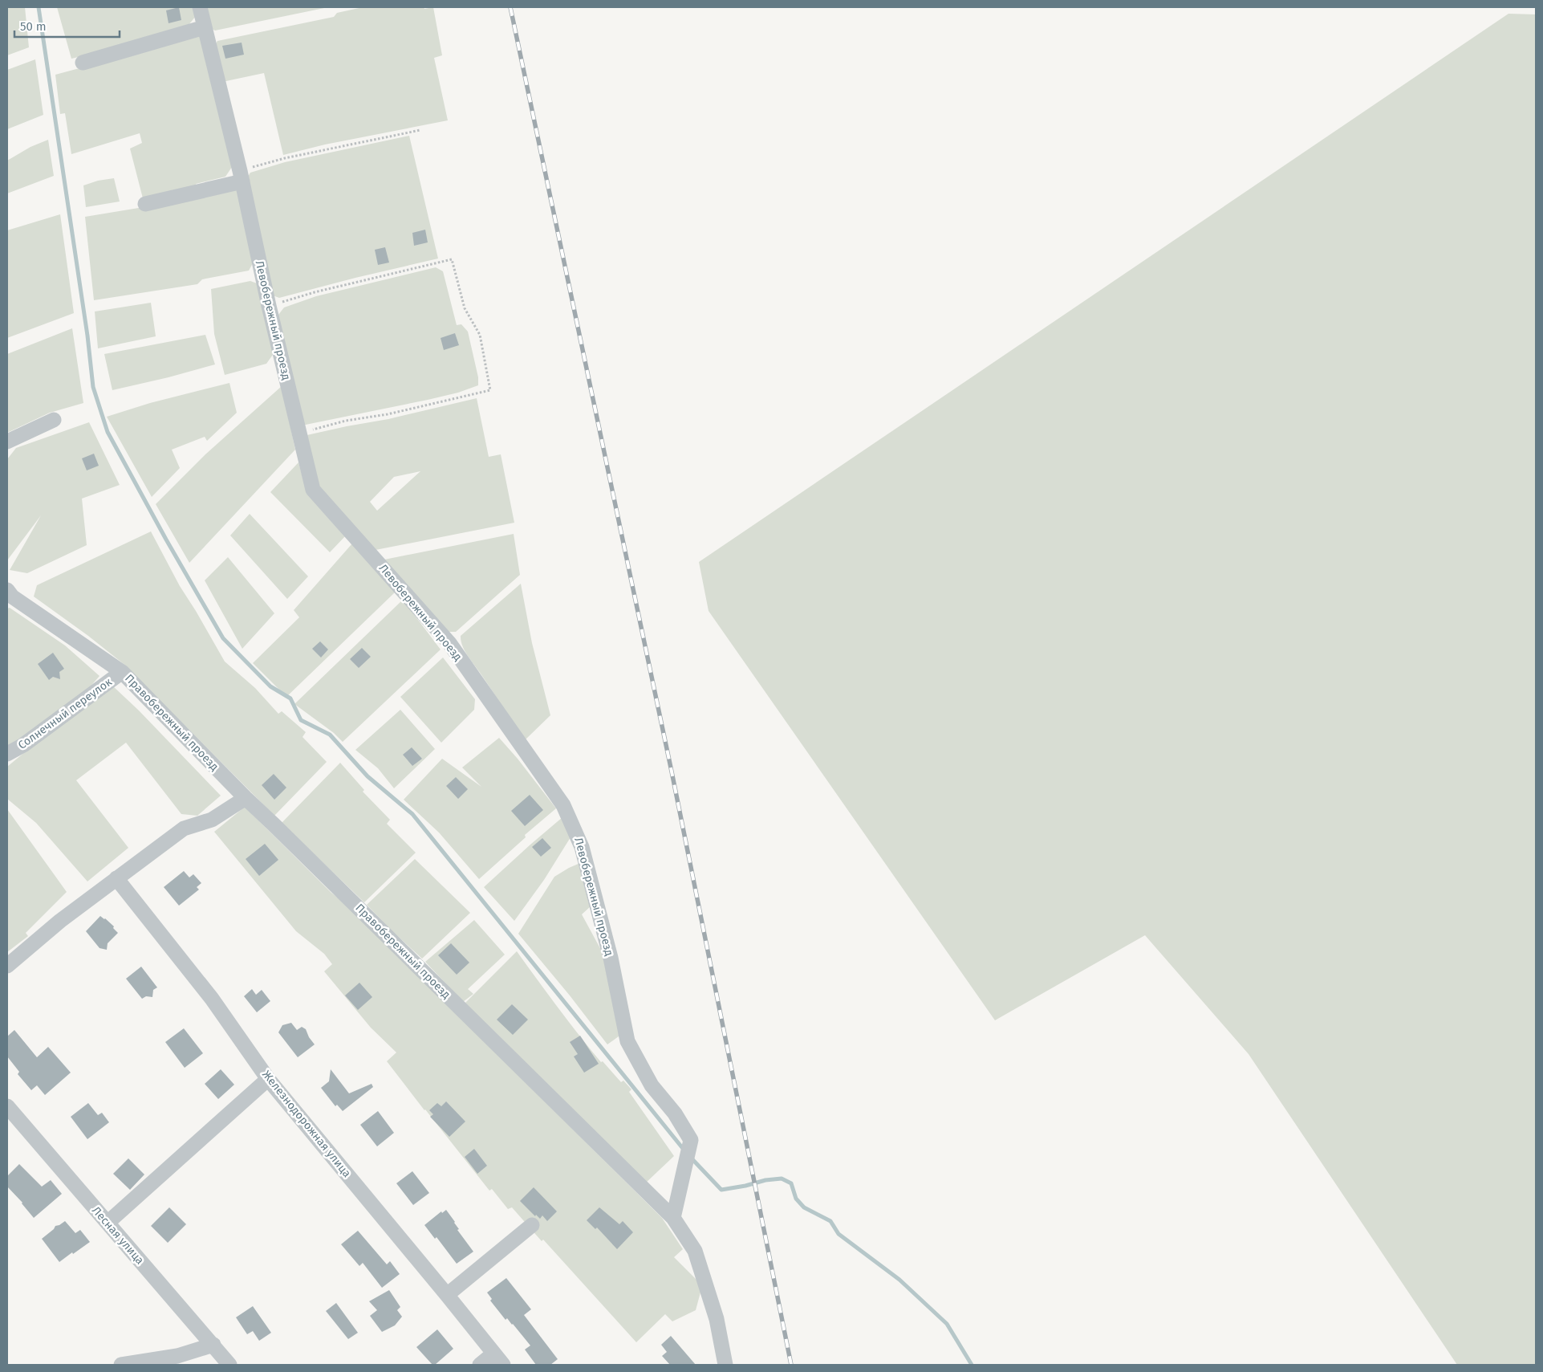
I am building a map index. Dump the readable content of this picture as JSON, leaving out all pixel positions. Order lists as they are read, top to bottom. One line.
{"streets":{"street":["Левобережный проезд","Солнечный переулок","Правобережный проезд","Железнодорожная улица","Лесная улица"]},"crossings":[["Левобережный проезд","Правобережный проезд"],["Солнечный переулок","Правобережный проезд"]],"scale_bar":"50 m"}
